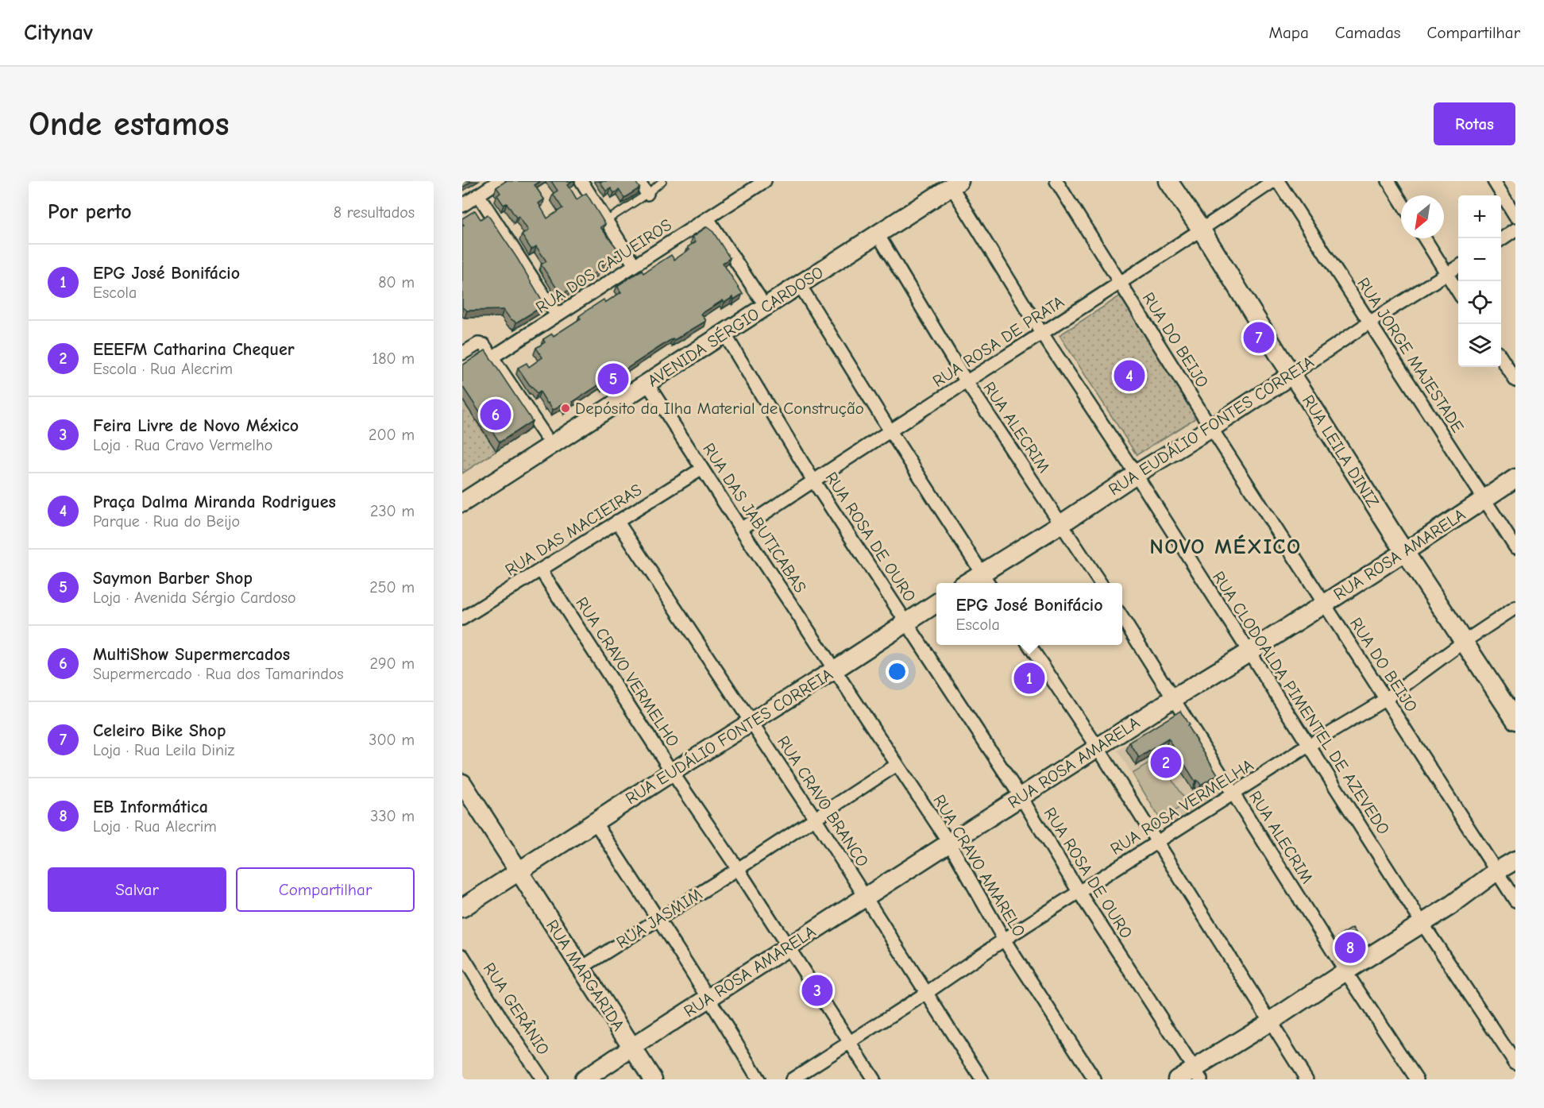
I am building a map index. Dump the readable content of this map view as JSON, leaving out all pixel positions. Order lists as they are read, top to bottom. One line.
{"streets":{"street":["RUA DOS CAJUEIROS","AVENIDA SÉRGIO CARDOSO","RUA DO BEIJO","RUA ROSA DE PRATA","RUA JORGE MAJESTADE","RUA EUDÁLIO FONTES CORREIA","RUA ALECRIM","RUA LEILA DINIZ","RUA DAS JABUTICABAS","RUA DAS MACIEIRAS","RUA ROSA DE OURO","RUA ROSA AMARELA","RUA CRAVO VERMELHO","RUA CLODOALDA PIMENTEL DE AZEVEDO","RUA CRAVO BRANCO","RUA ROSA VERMELHA","RUA CRAVO AMARELO","RUA JASMIM","RUA MARGARIDA","RUA GERÂNIO"]},"crossings":[["AVENIDA SÉRGIO CARDOSO","RUA ALECRIM"],["AVENIDA SÉRGIO CARDOSO","RUA DAS JABUTICABAS"],["AVENIDA SÉRGIO CARDOSO","RUA ROSA DE OURO"],["AVENIDA SÉRGIO CARDOSO","RUA CLODOALDA PIMENTEL DE AZEVEDO"],["RUA DO BEIJO","RUA ROSA DE PRATA"],["RUA DO BEIJO","RUA EUDÁLIO FONTES CORREIA"],["RUA DO BEIJO","RUA ROSA AMARELA"],["RUA DO BEIJO","RUA ROSA VERMELHA"],["RUA ROSA DE PRATA","RUA ALECRIM"],["RUA ROSA DE PRATA","RUA LEILA DINIZ"],["RUA ROSA DE PRATA","RUA DAS JABUTICABAS"],["RUA ROSA DE PRATA","RUA ROSA DE OURO"],["RUA ROSA DE PRATA","RUA CLODOALDA PIMENTEL DE AZEVEDO"],["RUA JORGE MAJESTADE","RUA EUDÁLIO FONTES CORREIA"],["RUA JORGE MAJESTADE","RUA ROSA AMARELA"],["RUA EUDÁLIO FONTES CORREIA","RUA ALECRIM"],["RUA EUDÁLIO FONTES CORREIA","RUA LEILA DINIZ"],["RUA EUDÁLIO FONTES CORREIA","RUA DAS JABUTICABAS"],["RUA EUDÁLIO FONTES CORREIA","RUA ROSA DE OURO"],["RUA EUDÁLIO FONTES CORREIA","RUA CRAVO VERMELHO"],["RUA EUDÁLIO FONTES CORREIA","RUA CLODOALDA PIMENTEL DE AZEVEDO"],["RUA EUDÁLIO FONTES CORREIA","RUA CRAVO BRANCO"],["RUA EUDÁLIO FONTES CORREIA","RUA CRAVO AMARELO"],["RUA EUDÁLIO FONTES CORREIA","RUA MARGARIDA"],["RUA ALECRIM","RUA ROSA AMARELA"],["RUA ALECRIM","RUA ROSA VERMELHA"],["RUA LEILA DINIZ","RUA ROSA AMARELA"],["RUA LEILA DINIZ","RUA ROSA VERMELHA"],["RUA DAS JABUTICABAS","RUA DAS MACIEIRAS"],["RUA DAS JABUTICABAS","RUA CRAVO AMARELO"],["RUA DAS MACIEIRAS","RUA CRAVO VERMELHO"],["RUA DAS MACIEIRAS","RUA CRAVO BRANCO"],["RUA ROSA DE OURO","RUA ROSA AMARELA"],["RUA ROSA DE OURO","RUA ROSA VERMELHA"],["RUA ROSA AMARELA","RUA CRAVO VERMELHO"],["RUA ROSA AMARELA","RUA CLODOALDA PIMENTEL DE AZEVEDO"],["RUA ROSA AMARELA","RUA CRAVO BRANCO"],["RUA ROSA AMARELA","RUA CRAVO AMARELO"],["RUA ROSA AMARELA","RUA MARGARIDA"],["RUA CRAVO VERMELHO","RUA ROSA VERMELHA"],["RUA CRAVO VERMELHO","RUA JASMIM"],["RUA CLODOALDA PIMENTEL DE AZEVEDO","RUA ROSA VERMELHA"],["RUA CRAVO BRANCO","RUA ROSA VERMELHA"],["RUA CRAVO BRANCO","RUA JASMIM"],["RUA ROSA VERMELHA","RUA CRAVO AMARELO"],["RUA CRAVO AMARELO","RUA JASMIM"],["RUA JASMIM","RUA MARGARIDA"]],"districts":["NOVO MÉXICO"],"places":["Depósito da Ilha Material de Construção"],"north":"bottom left","page":{"header":"Citynav","nav":["Mapa","Camadas","Compartilhar"],"buttons":["Rotas",["Salvar","Compartilhar"]],"title":"Onde estamos","heading":["Por perto","8 resultados"],"map_buttons":["+","−"],"list":[{"mark":"1","name":"EPG José Bonifácio","note":"Escola","value":"80 m"},{"mark":"2","name":"EEEFM Catharina Chequer","note":"Escola · Rua Alecrim","value":"180 m"},{"mark":"3","name":"Feira Livre de Novo México","note":"Loja · Rua Cravo Vermelho","value":"200 m"},{"mark":"4","name":"Praça Dalma Miranda Rodrigues","note":"Parque · Rua do Beijo","value":"230 m"},{"mark":"5","name":"Saymon Barber Shop","note":"Loja · Avenida Sérgio Cardoso","value":"250 m"},{"mark":"6","name":"MultiShow Supermercados","note":"Supermercado · Rua dos Tamarindos","value":"290 m"},{"mark":"7","name":"Celeiro Bike Shop","note":"Loja · Rua Leila Diniz","value":"300 m"},{"mark":"8","name":"EB Informática","note":"Loja · Rua Alecrim","value":"330 m"}],"pins":["7","4","5","6","1","2","8","3"],"popup":["EPG José Bonifácio","Escola"]}}
